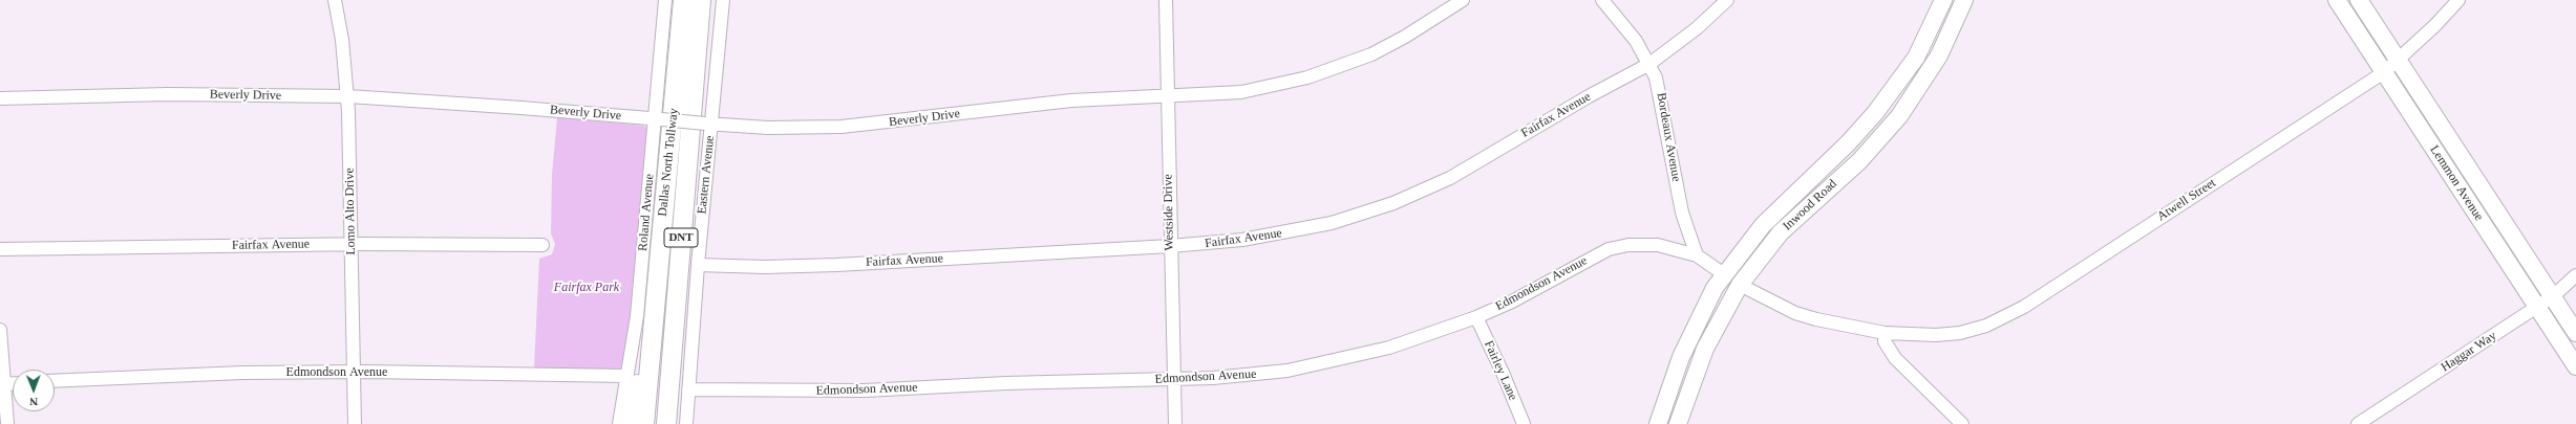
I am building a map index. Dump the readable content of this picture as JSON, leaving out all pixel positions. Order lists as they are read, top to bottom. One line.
{"streets":{"highway":["Dallas North Tollway","DNT"],"main road":["Lemmon Avenue","Inwood Road"],"street":["Beverly Drive","Fairfax Avenue","Bordeaux Avenue","Eastern Avenue","Atwell Street","Lomo Alto Drive","Roland Avenue","Westside Drive","Edmondson Avenue","Haggar Way","Fairley Lane"]},"crossings":[["Beverly Drive","Eastern Avenue"],["Beverly Drive","Lomo Alto Drive"],["Beverly Drive","Roland Avenue"],["Beverly Drive","Westside Drive"],["Fairfax Avenue","Bordeaux Avenue"],["Fairfax Avenue","Eastern Avenue"],["Fairfax Avenue","Lomo Alto Drive"],["Fairfax Avenue","Westside Drive"],["Bordeaux Avenue","Edmondson Avenue"],["Eastern Avenue","Edmondson Avenue"],["Lemmon Avenue","Atwell Street"],["Lemmon Avenue","Haggar Way"],["Lomo Alto Drive","Edmondson Avenue"],["Roland Avenue","Edmondson Avenue"],["Westside Drive","Edmondson Avenue"],["Edmondson Avenue","Fairley Lane"]],"parks":["Fairfax Park"],"north":"bottom"}
